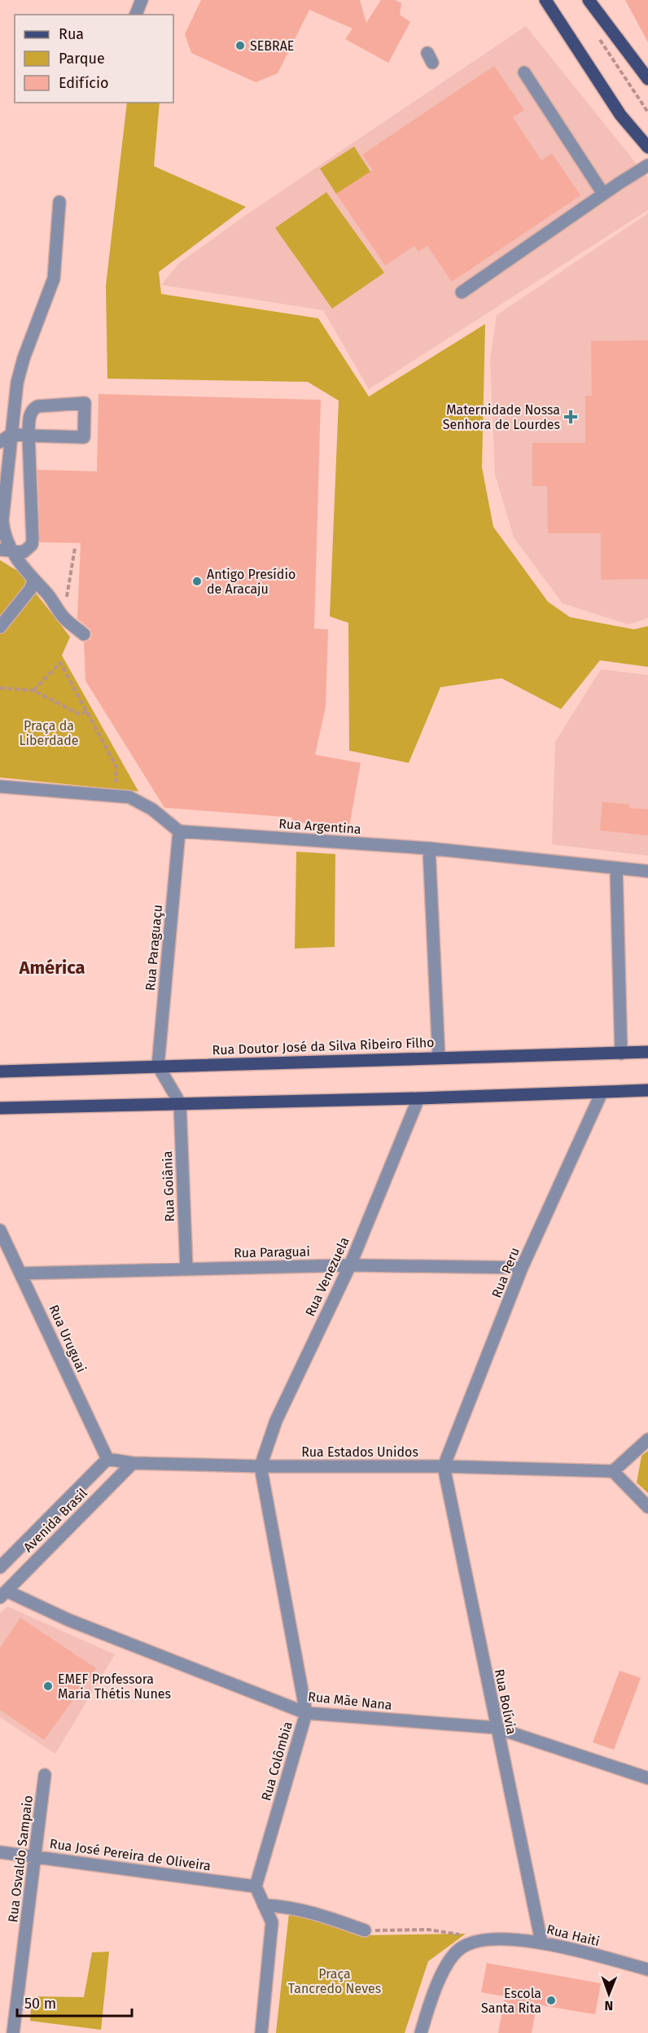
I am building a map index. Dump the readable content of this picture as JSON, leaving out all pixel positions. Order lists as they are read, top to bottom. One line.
{"streets":{"main road":["Rua Doutor José da Silva Ribeiro Filho"],"street":["Rua Argentina","Rua Paraguaçu","Rua Goiânia","Rua Paraguai","Rua Peru","Rua Venezuela","Rua Uruguai","Rua Estados Unidos","Avenida Brasil","Rua Mãe Nana","Rua Bolívia","Rua Colômbia","Rua José Pereira de Oliveira","Rua Osvaldo Sampaio","Rua Haiti"]},"crossings":[["Rua Argentina","Rua Paraguaçu"],["Rua Paraguaçu","Rua Doutor José da Silva Ribeiro Filho"],["Rua Goiânia","Rua Paraguai"],["Rua Paraguai","Rua Peru"],["Rua Paraguai","Rua Venezuela"],["Rua Paraguai","Rua Uruguai"],["Rua Peru","Rua Estados Unidos"],["Rua Peru","Rua Bolívia"],["Rua Venezuela","Rua Estados Unidos"],["Rua Venezuela","Rua Colômbia"],["Rua Uruguai","Rua Estados Unidos"],["Rua Uruguai","Avenida Brasil"],["Rua Estados Unidos","Avenida Brasil"],["Rua Estados Unidos","Rua Bolívia"],["Rua Estados Unidos","Rua Colômbia"],["Avenida Brasil","Rua Mãe Nana"],["Rua Mãe Nana","Rua Bolívia"],["Rua Mãe Nana","Rua Colômbia"],["Rua Bolívia","Rua Haiti"],["Rua Colômbia","Rua José Pereira de Oliveira"],["Rua José Pereira de Oliveira","Rua Osvaldo Sampaio"]],"districts":["América"],"parks":["Praça da Liberdade","Praça Tancredo Neves"],"places":{"other":["SEBRAE","Antigo Presídio de Aracaju","EMEF Professora Maria Thétis Nunes","Escola Santa Rita"],"health":["Maternidade Nossa Senhora de Lourdes"]},"legend":["Rua","Parque","Edifício"],"scale_bar":"50 m","north":"bottom"}
